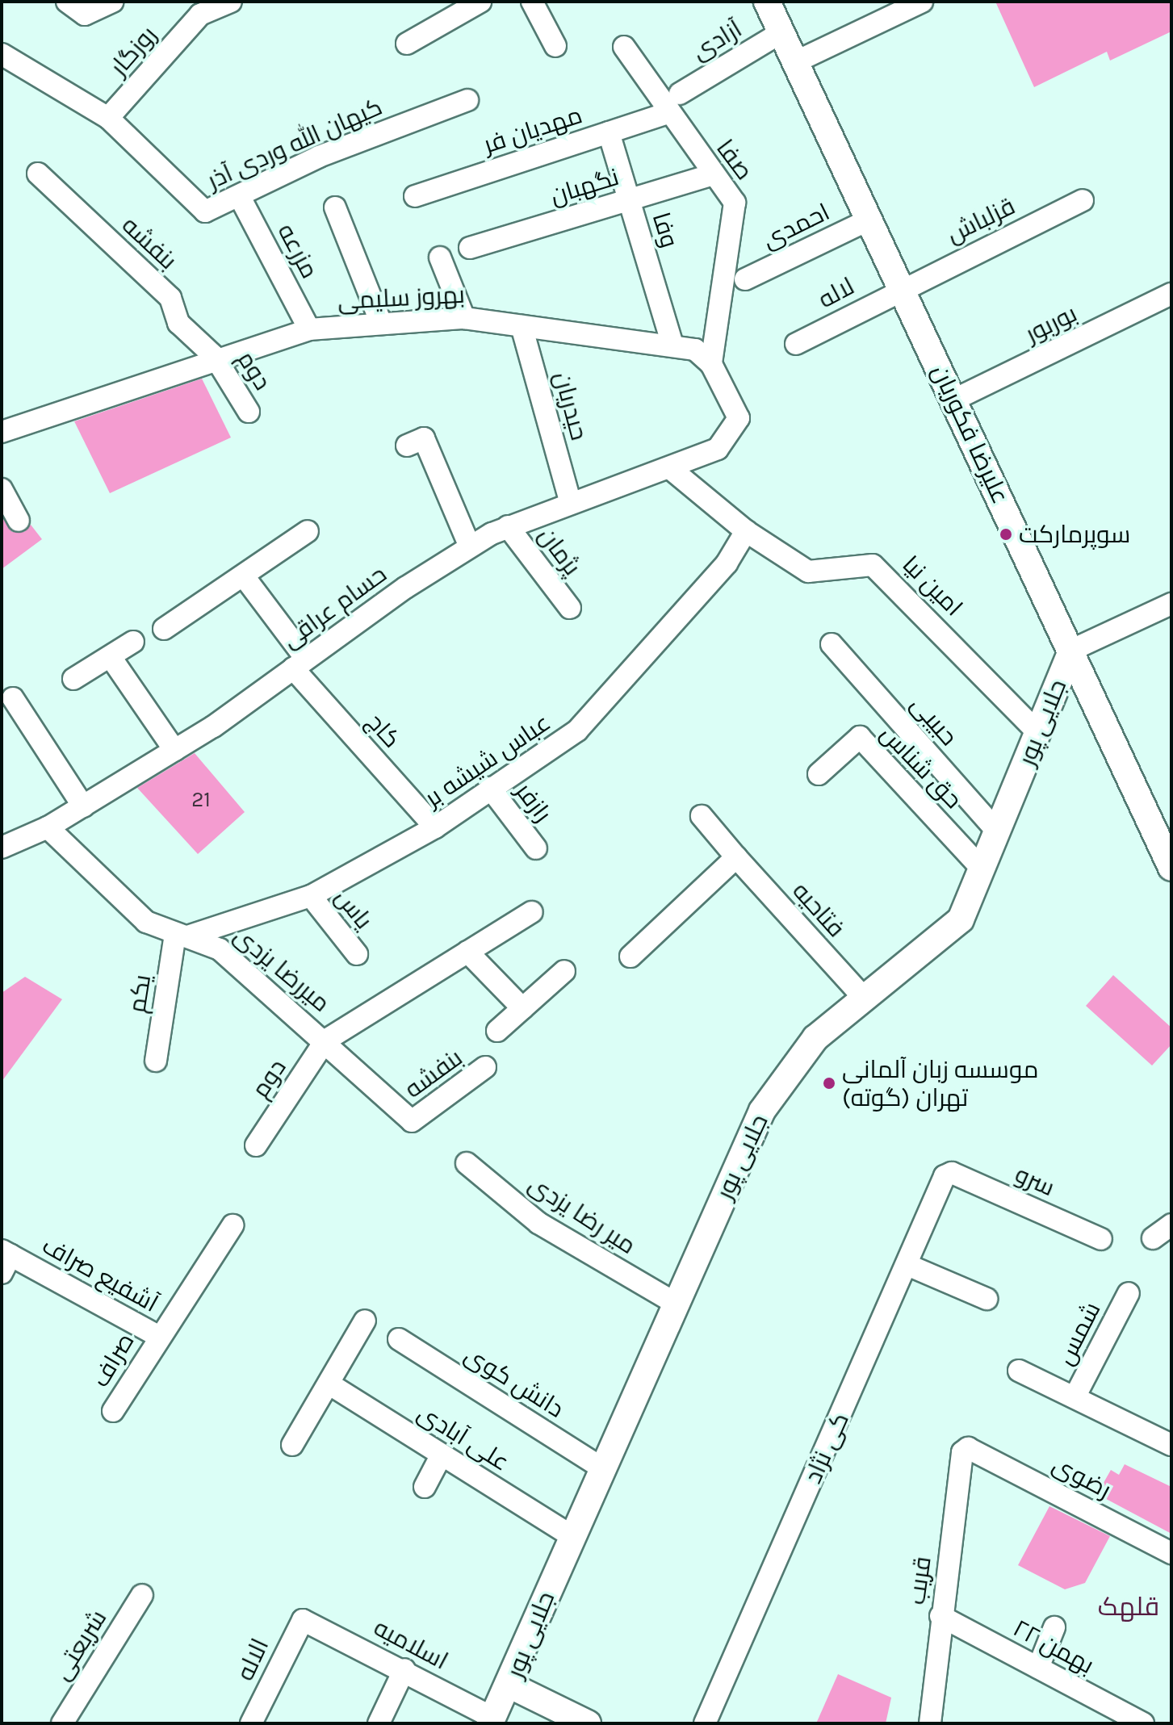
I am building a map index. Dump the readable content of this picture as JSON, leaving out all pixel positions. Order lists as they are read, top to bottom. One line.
{"streets":{"street":["آزادی","روزگار","مهدیان فر","کیهان الله وردی آذر","صفا","نگهبان","قزلباش","احمدی","وفا","بنفشه","مزرعه","لاله","بهروز سلیمی","بوربور","دوم","حیدریان","علیرضا فکوریان","پژمان","امین نیا","حسام عراقی","حبیبی","جلایی پور","کاج","عباس شیشه بر","حق شناس","رازفر","یاس","فتاحیه","میررضا یزدی","یکم","سرو","میر رضا یزدی","آشفیع صراف","شمس","صراف","دانش کوی","علی آبادی","کی نژاد","رضوی","قریب","اسلامیه","شریعتی","۲۲ بهمن","الاله"]},"crossings":[["آزادی","علیرضا فکوریان"],["روزگار","کیهان الله وردی آذر"],["مهدیان فر","صفا"],["مهدیان فر","وفا"],["کیهان الله وردی آذر","مزرعه"],["صفا","نگهبان"],["صفا","بهروز سلیمی"],["نگهبان","وفا"],["قزلباش","لاله"],["قزلباش","علیرضا فکوریان"],["احمدی","علیرضا فکوریان"],["وفا","بهروز سلیمی"],["بنفشه","بهروز سلیمی"],["بنفشه","دوم"],["بنفشه","میررضا یزدی"],["مزرعه","بهروز سلیمی"],["لاله","علیرضا فکوریان"],["بهروز سلیمی","دوم"],["بهروز سلیمی","حیدریان"],["بهروز سلیمی","حسام عراقی"],["بوربور","علیرضا فکوریان"],["دوم","میررضا یزدی"],["حیدریان","حسام عراقی"],["علیرضا فکوریان","جلایی پور"],["پژمان","حسام عراقی"],["امین نیا","حسام عراقی"],["امین نیا","جلایی پور"],["امین نیا","عباس شیشه بر"],["حسام عراقی","کاج"],["حسام عراقی","میررضا یزدی"],["حبیبی","جلایی پور"],["جلایی پور","حق شناس"],["جلایی پور","فتاحیه"],["جلایی پور","میر رضا یزدی"],["جلایی پور","دانش کوی"],["جلایی پور","علی آبادی"],["جلایی پور","اسلامیه"],["کاج","عباس شیشه بر"],["عباس شیشه بر","رازفر"],["عباس شیشه بر","یاس"],["عباس شیشه بر","میررضا یزدی"],["عباس شیشه بر","یکم"],["میررضا یزدی","یکم"],["سرو","کی نژاد"],["آشفیع صراف","صراف"],["رضوی","قریب"],["قریب","۲۲ بهمن"],["اسلامیه","الاله"]],"districts":["قلهک"],"places":["سوپرمارکت","موسسه زبان آلمانی تهران (گوته)"],"house_numbers":["21"]}
